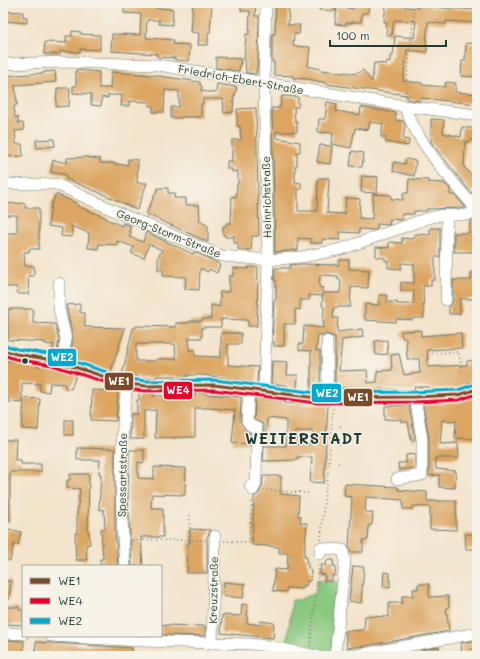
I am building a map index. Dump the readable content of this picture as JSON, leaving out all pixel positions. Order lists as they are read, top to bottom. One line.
{"streets":{"street":["Friedrich-Ebert-Straße","Heinrichstraße","Georg-Storm-Straße","Spessartstraße","Kreuzstraße"]},"crossings":[["Friedrich-Ebert-Straße","Heinrichstraße"],["Heinrichstraße","Georg-Storm-Straße"]],"districts":["WEITERSTADT"],"lines":["transit line WE2","transit line WE1","transit line WE4"],"legend":["WE1","WE4","WE2"],"scale_bar":"100 m"}
